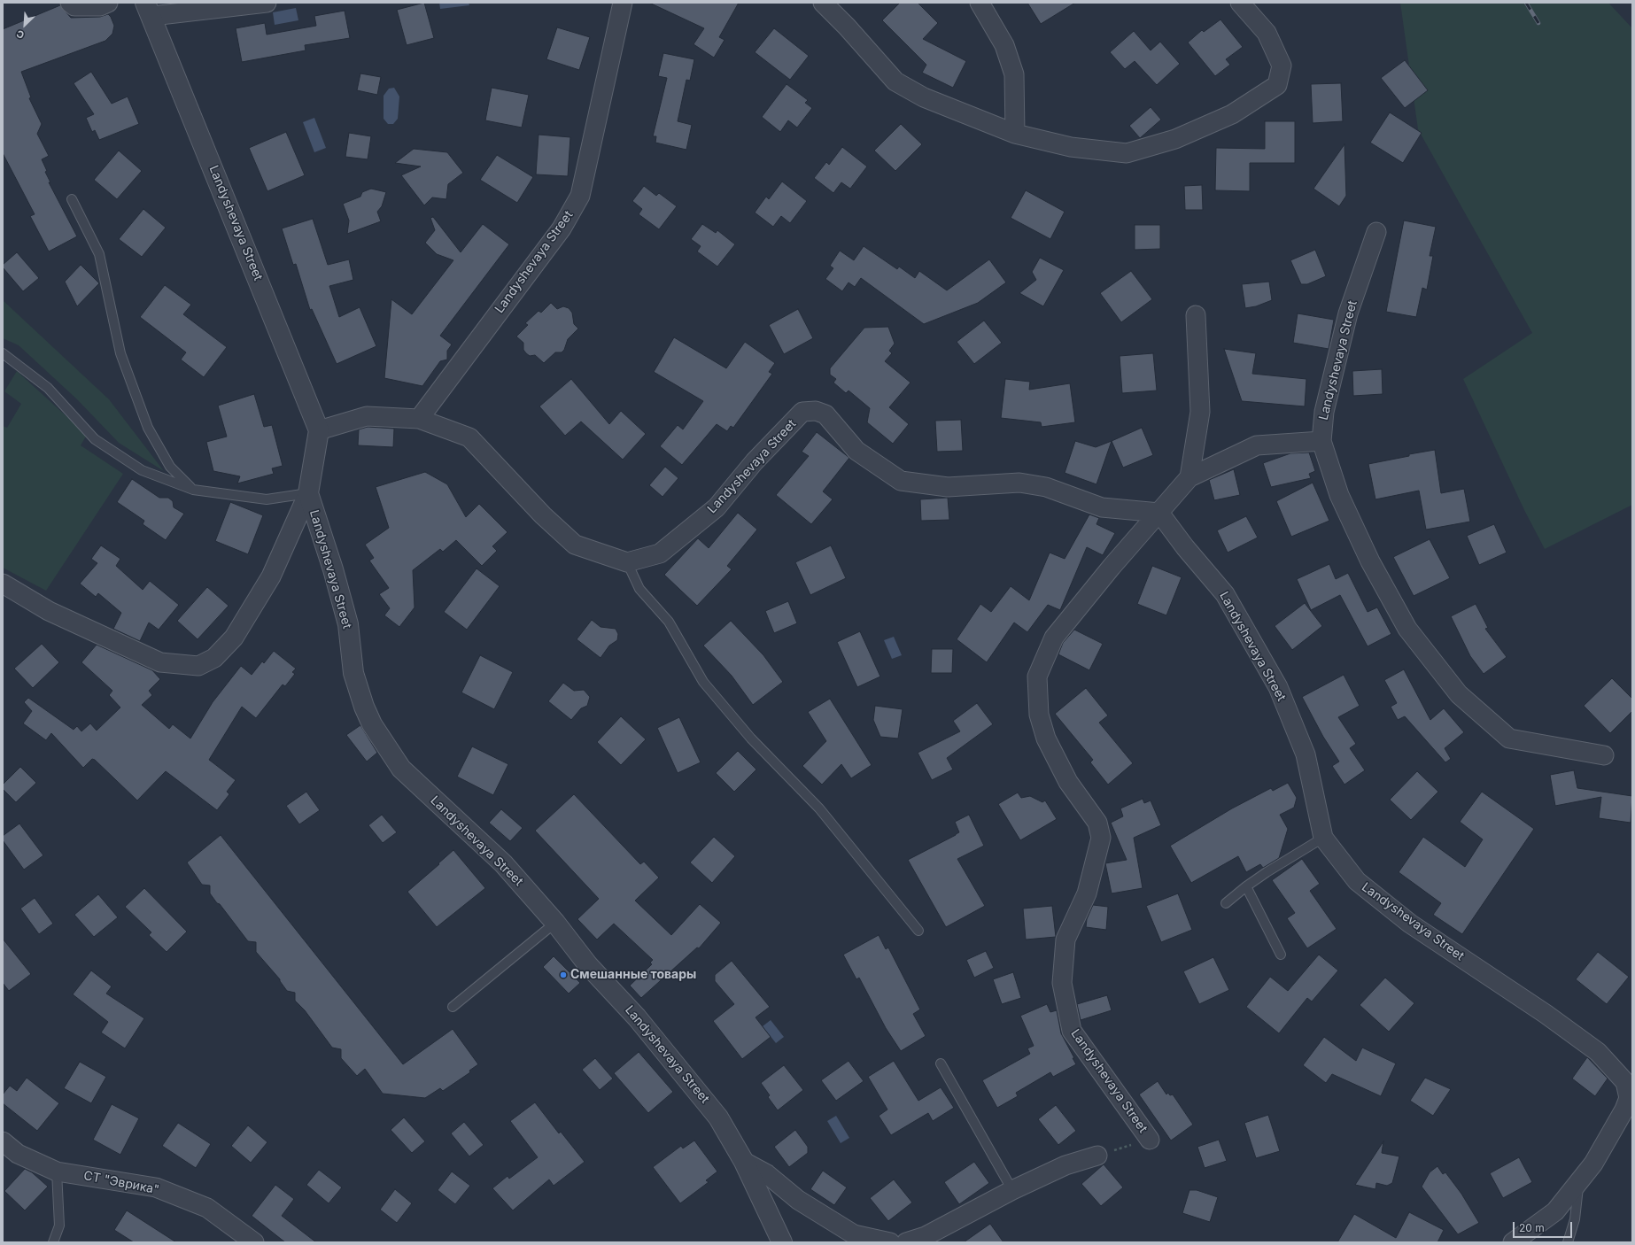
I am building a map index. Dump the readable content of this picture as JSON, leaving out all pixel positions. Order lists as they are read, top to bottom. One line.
{"streets":{"street":["Landyshevaya Street","СТ \"Эврика\""]},"places":["Смешанные товары"],"scale_bar":"20 m","north":"bottom left"}
